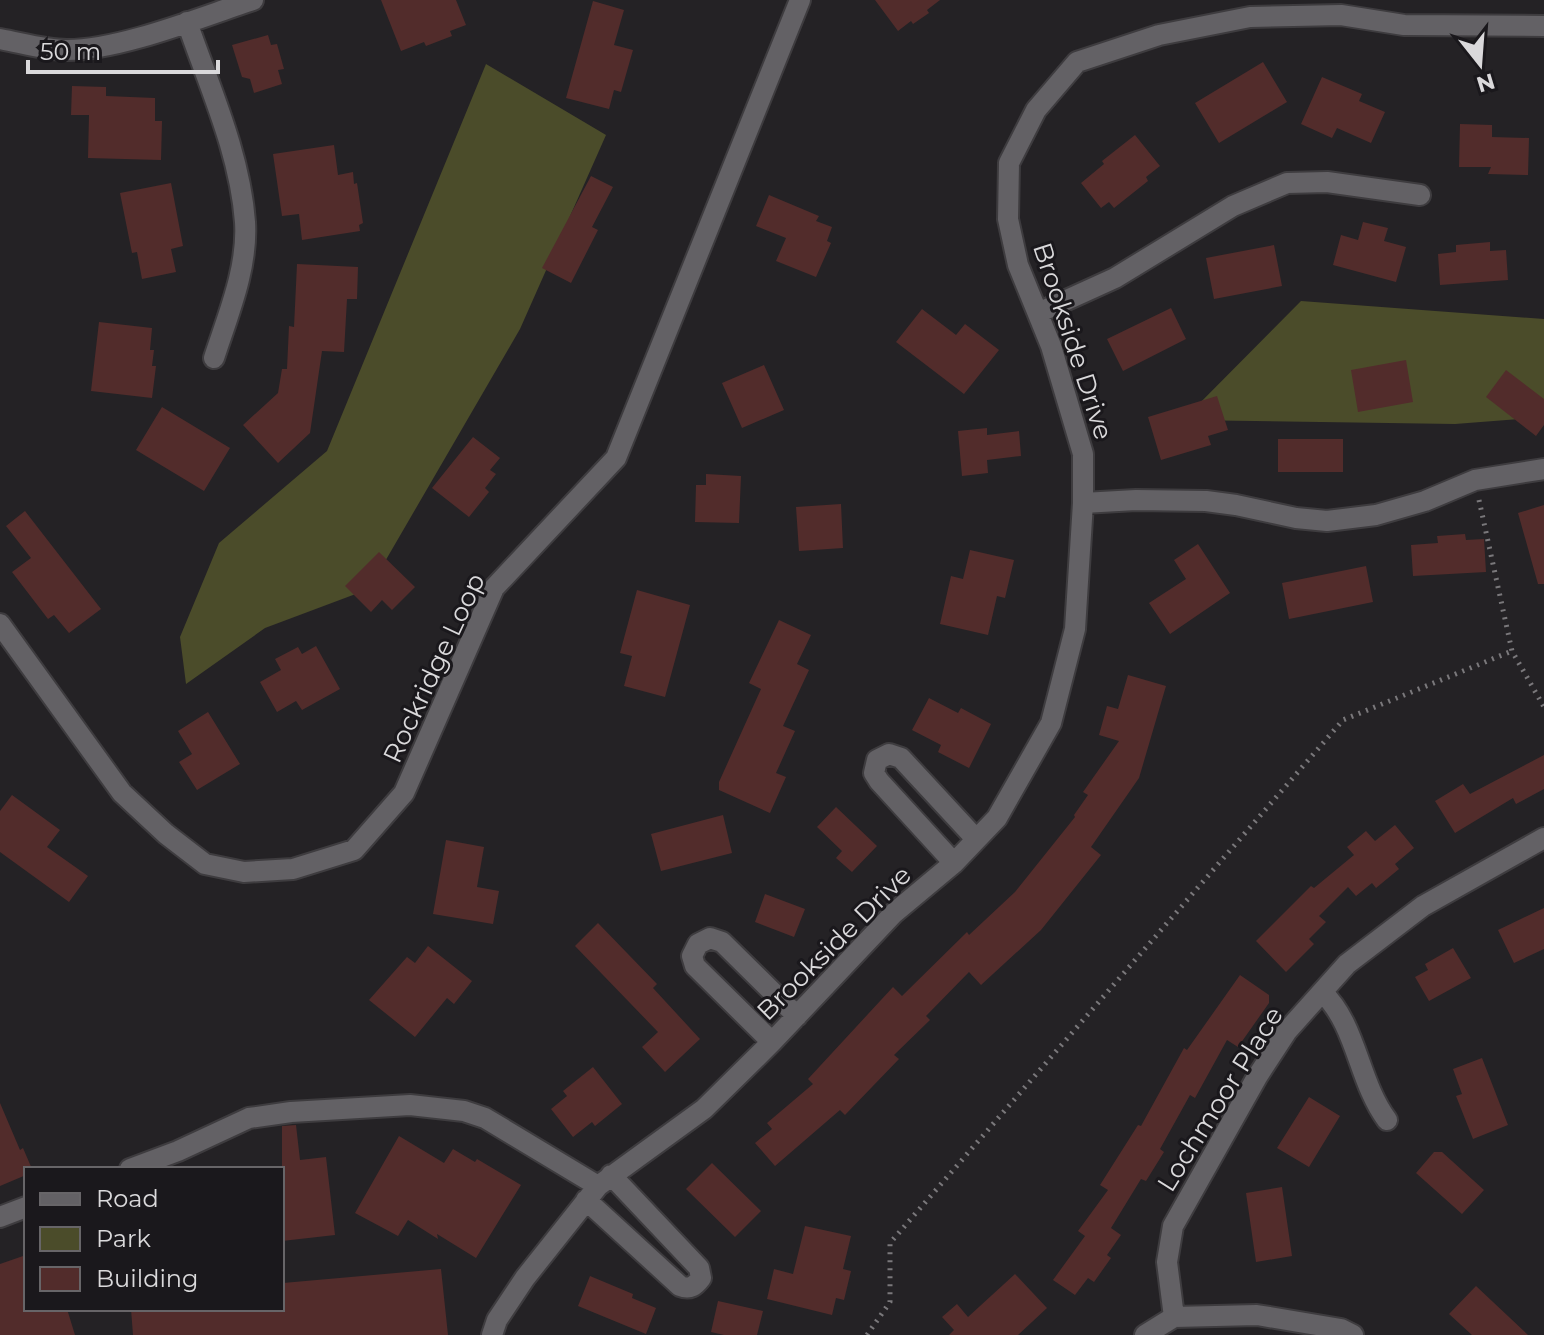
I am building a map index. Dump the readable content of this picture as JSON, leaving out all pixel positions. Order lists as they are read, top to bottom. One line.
{"streets":{"street":["Brookside Drive","Rockridge Loop","Lochmoor Place"]},"legend":["Road","Park","Building"],"scale_bar":"50 m","north":"bottom"}
